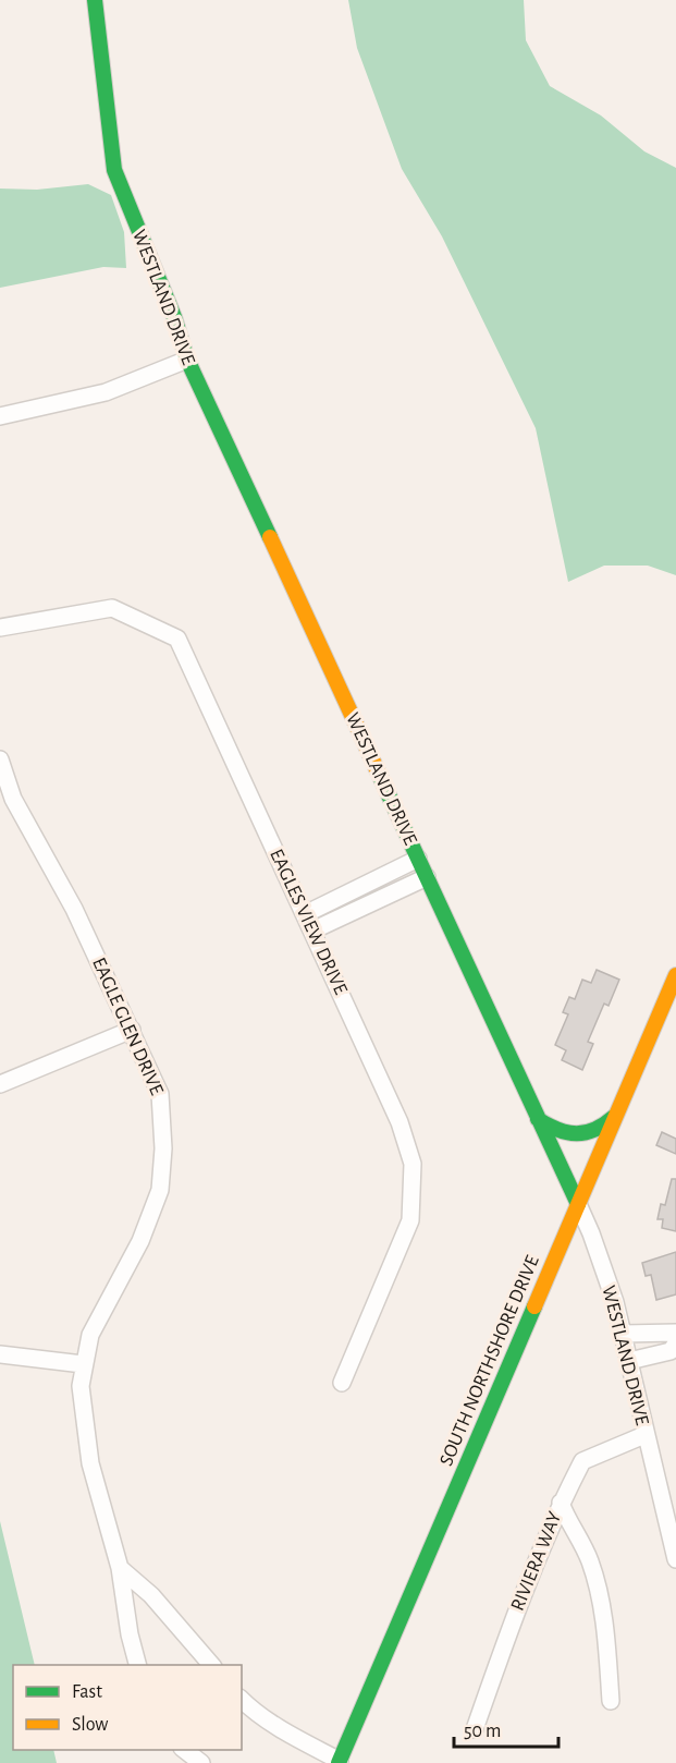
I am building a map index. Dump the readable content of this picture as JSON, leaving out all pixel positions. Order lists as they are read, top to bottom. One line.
{"streets":{"main road":["WESTLAND DRIVE","SOUTH NORTHSHORE DRIVE"],"street":["EAGLES VIEW DRIVE","EAGLE GLEN DRIVE","RIVIERA WAY"]},"crossings":[["WESTLAND DRIVE","SOUTH NORTHSHORE DRIVE"],["WESTLAND DRIVE","RIVIERA WAY"]],"legend":["Fast","Slow"],"scale_bar":"50 m"}
